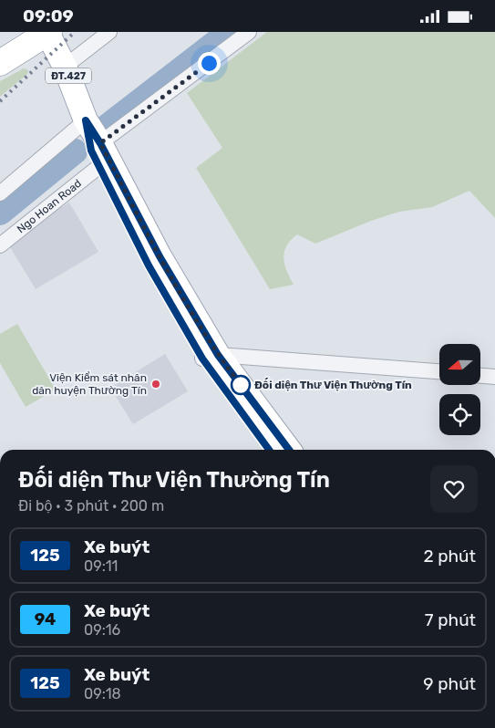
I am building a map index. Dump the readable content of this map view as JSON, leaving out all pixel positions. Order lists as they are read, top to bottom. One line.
{"streets":{"main road":["ĐT.427"],"street":["Ngo Hoan Road"]},"crossings":[["ĐT.427","Ngo Hoan Road"]],"places":["Viện Kiểm sát nhân dân huyện Thường Tín","Đối diện Thư Viện Thường Tín"],"lines":["bus line 125"],"north":"left","page":{"status":"09:09","heading":["Đối diện Thư Viện Thường Tín","Đi bộ · 3 phút · 200 m"],"list":[{"mark":"125","name":"Xe buýt","note":"09:11","value":"2 phút"},{"mark":"94","name":"Xe buýt","note":"09:16","value":"7 phút"},{"mark":"125","name":"Xe buýt","note":"09:18","value":"9 phút"}]}}
